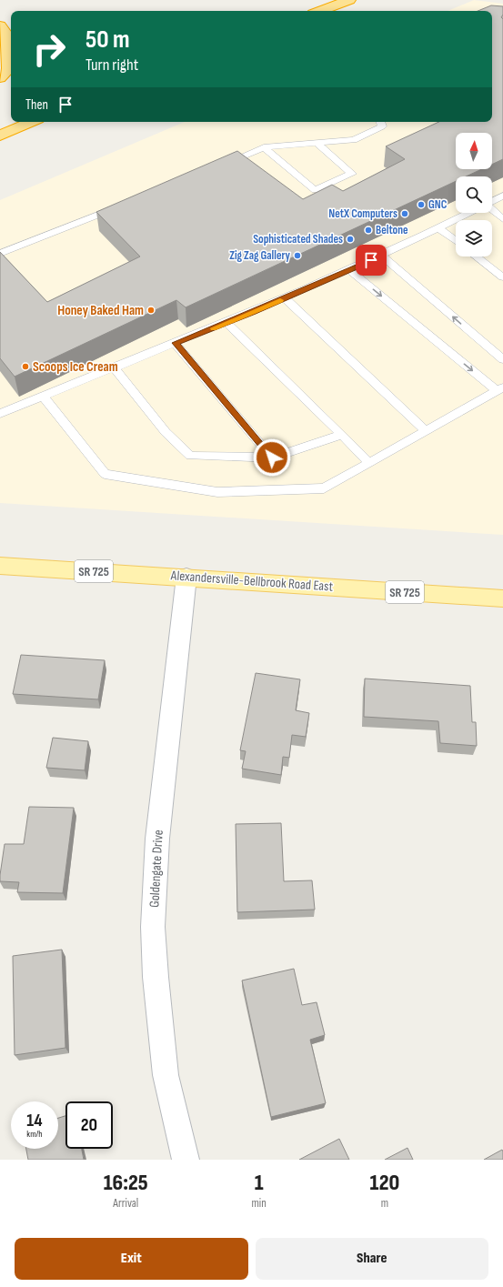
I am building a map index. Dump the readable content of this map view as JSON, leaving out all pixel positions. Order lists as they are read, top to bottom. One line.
{"streets":{"main road":["SR 725","Alexandersville-Bellbrook Road East"],"street":["Goldengate Drive"]},"crossings":[["Alexandersville-Bellbrook Road East","Goldengate Drive"]],"places":["GNC","NetX Computers","Beltone","Sophisticated Shades","Zig Zag Gallery","Honey Baked Ham","Scoops Ice Cream"],"north":"top","page":{"turn":["50 m","Turn right"],"then":"Then","speed":"14 km/h","limit":"20","eta":["16:25","Arrival","1","min","120","m"],"buttons":["Exit","Share"]}}
